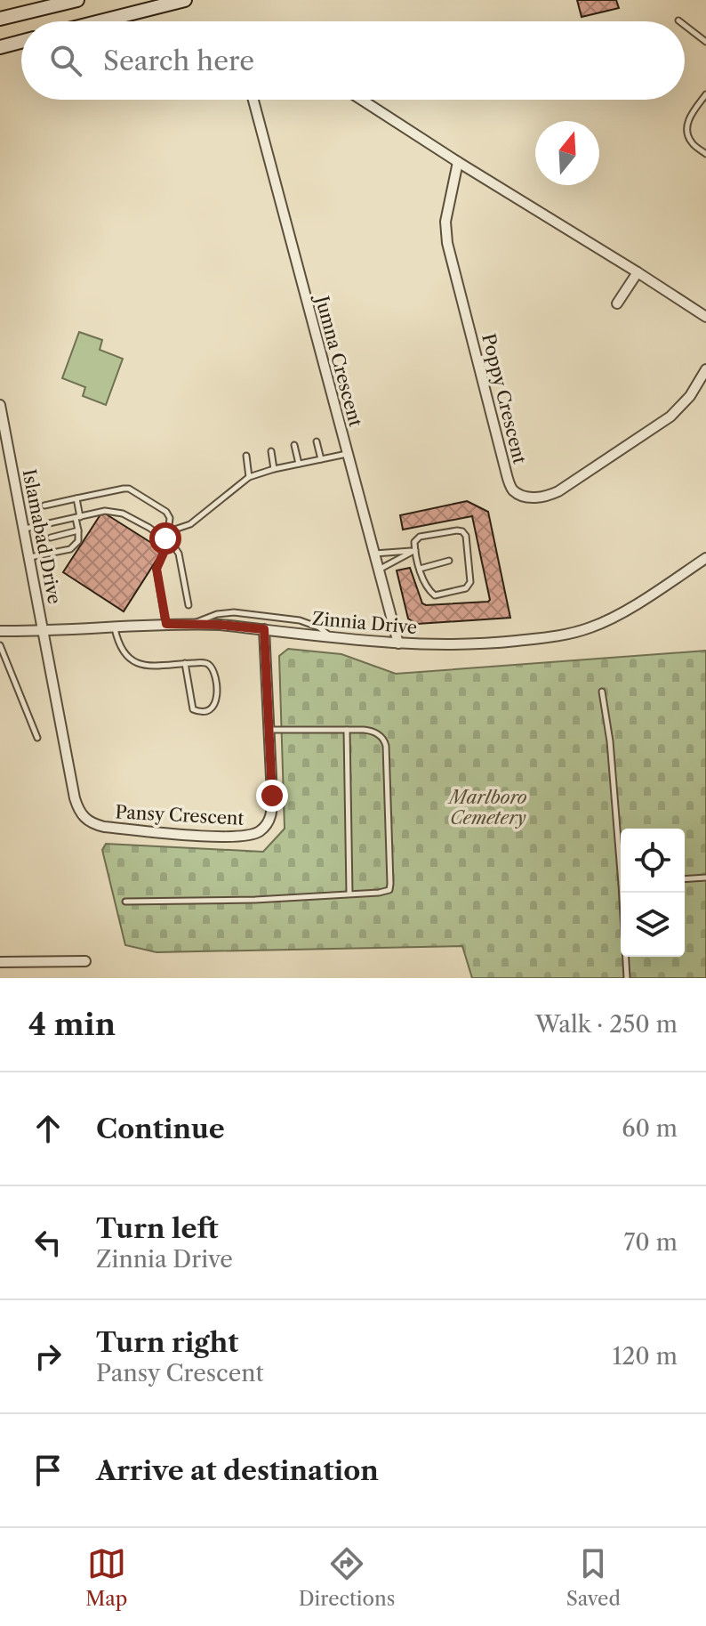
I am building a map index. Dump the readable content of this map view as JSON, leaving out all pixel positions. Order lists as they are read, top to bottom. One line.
{"streets":{"street":["Jumna Crescent","Poppy Crescent","Islamabad Drive","Zinnia Drive","Pansy Crescent"]},"crossings":[["Jumna Crescent","Zinnia Drive"],["Islamabad Drive","Zinnia Drive"],["Islamabad Drive","Pansy Crescent"],["Zinnia Drive","Pansy Crescent"]],"parks":["Marlboro Cemetery"],"north":"top","page":{"search":"Search here","heading":["4 min","Walk · 250 m"],"list":[["Continue","60 m"],["Turn left","Zinnia Drive","70 m"],["Turn right","Pansy Crescent","120 m"],"Arrive at destination"],"nav":["Map","Directions","Saved"]}}
